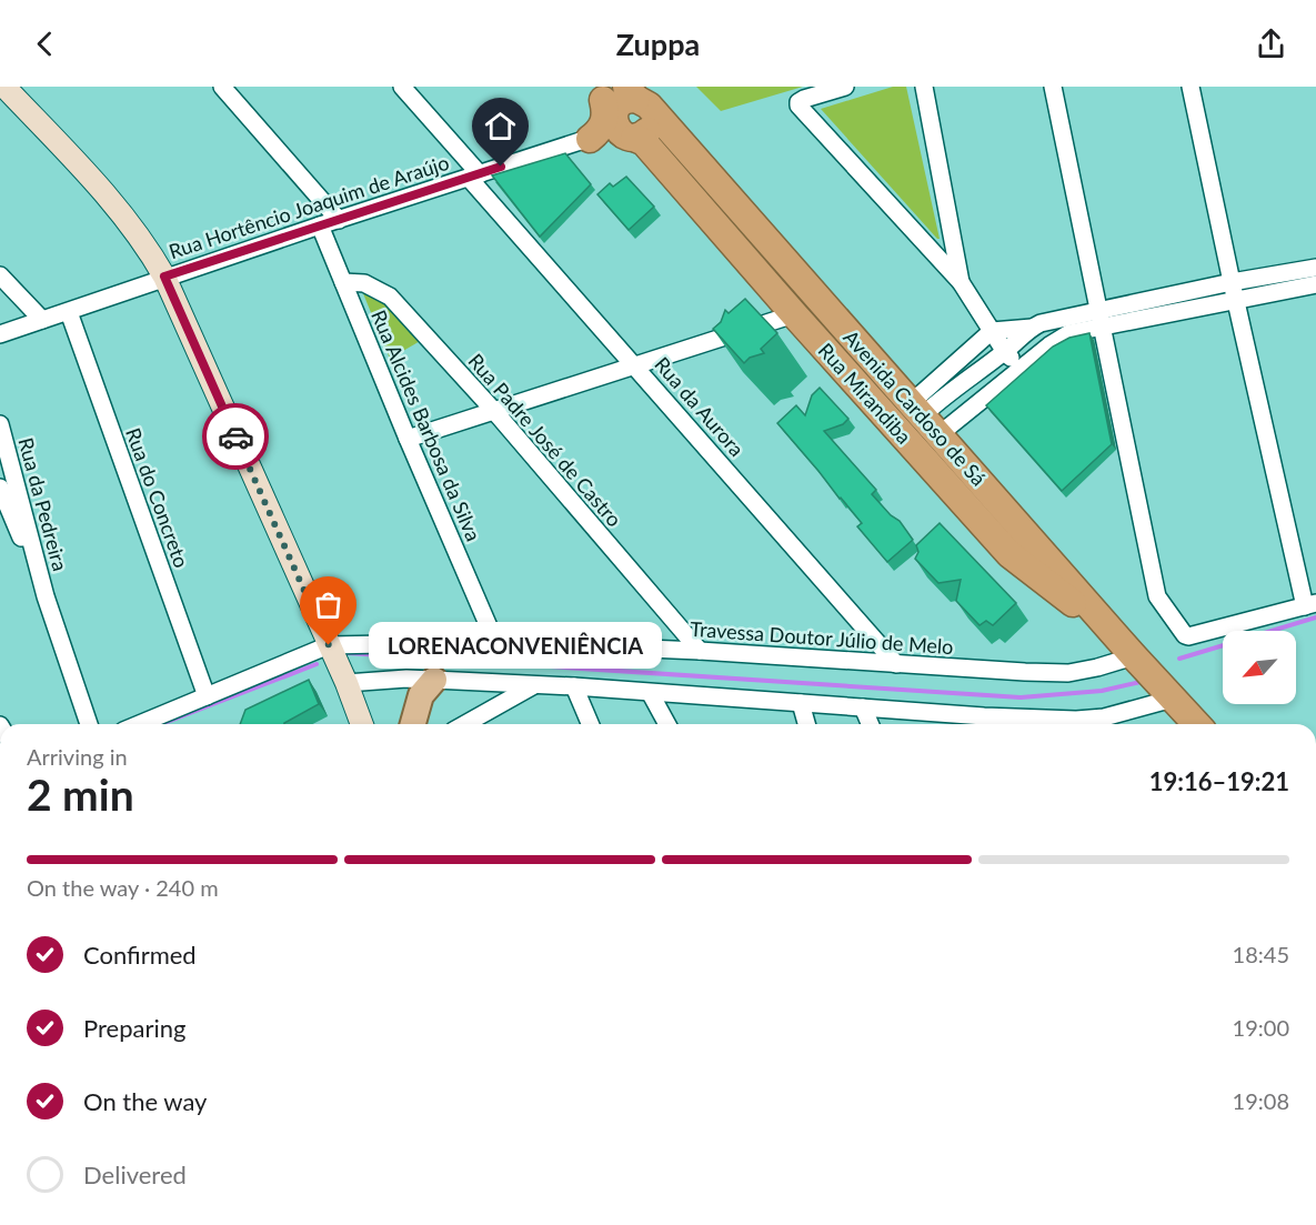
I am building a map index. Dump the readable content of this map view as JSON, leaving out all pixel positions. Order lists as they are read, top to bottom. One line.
{"streets":{"highway":["Rua Mirandiba","Avenida Cardoso de Sá"],"street":["Rua Hortêncio Joaquim de Araújo","Rua da Aurora","Rua Alcides Barbosa da Silva","Rua Padre José de Castro","Rua do Concreto","Rua da Pedreira","Travessa Doutor Júlio de Melo"]},"crossings":[["Rua Hortêncio Joaquim de Araújo","Rua da Aurora"],["Rua Hortêncio Joaquim de Araújo","Rua Alcides Barbosa da Silva"],["Rua Hortêncio Joaquim de Araújo","Rua do Concreto"],["Rua Mirandiba","Avenida Cardoso de Sá"],["Rua da Aurora","Travessa Doutor Júlio de Melo"],["Avenida Cardoso de Sá","Travessa Doutor Júlio de Melo"],["Rua Alcides Barbosa da Silva","Rua Padre José de Castro"],["Rua Alcides Barbosa da Silva","Travessa Doutor Júlio de Melo"],["Rua Padre José de Castro","Travessa Doutor Júlio de Melo"],["Rua do Concreto","Travessa Doutor Júlio de Melo"]],"places":["LORENACONVENIÊNCIA"],"north":"bottom left","page":{"header":"Zuppa","bubble":"LORENACONVENIÊNCIA","heading":["2 min","Arriving in","19:16–19:21"],"bar":"On the way · 240 m","list":[["Confirmed","18:45"],["Preparing","19:00"],["On the way","19:08"],"Delivered"]}}
